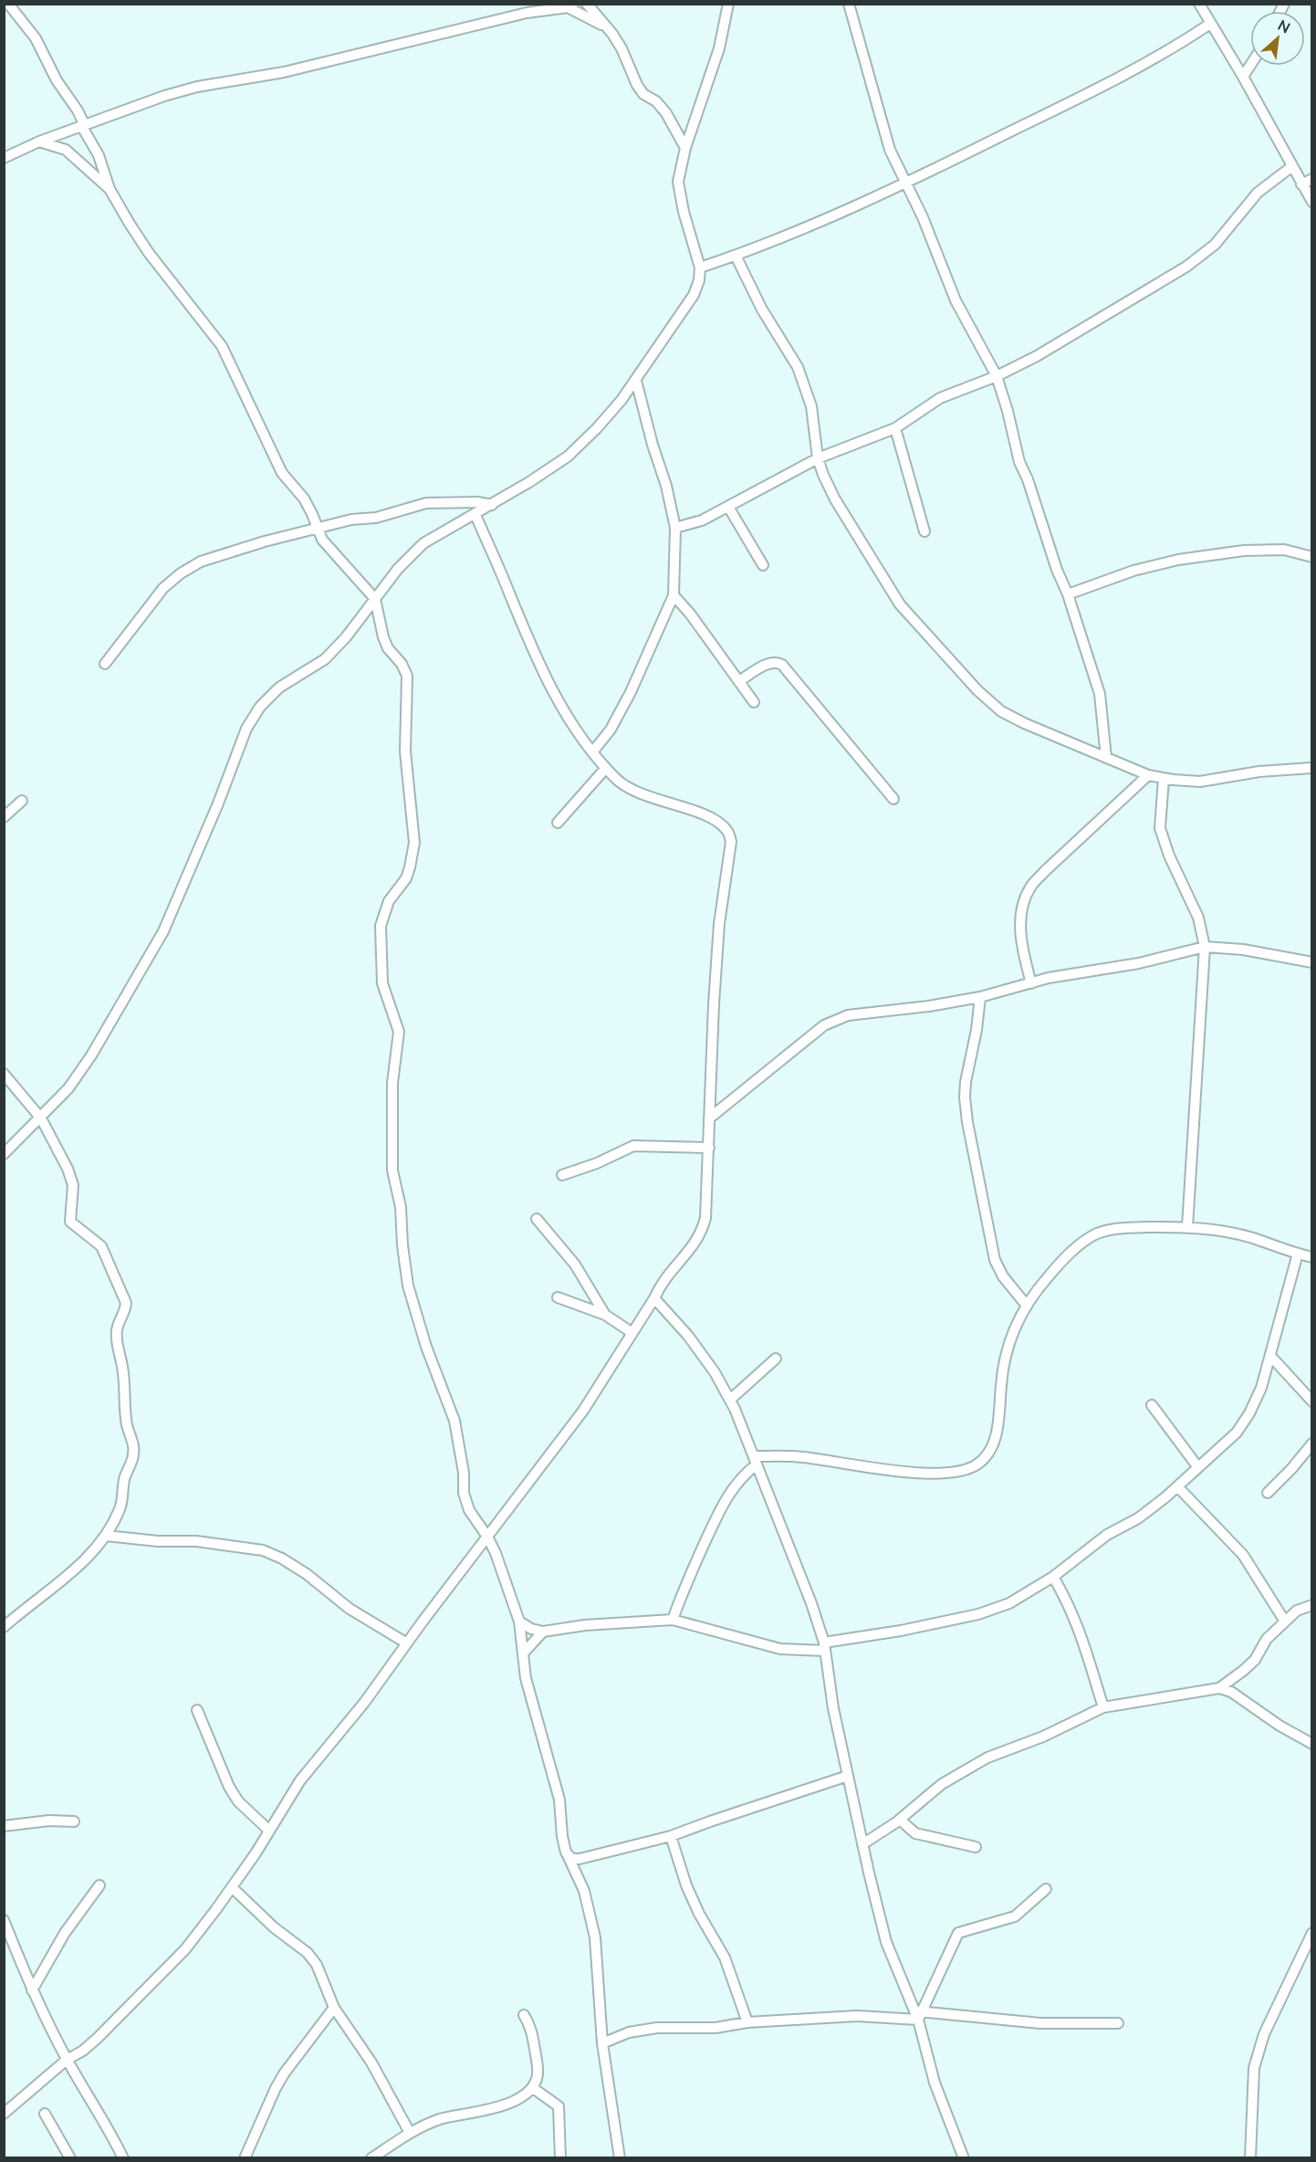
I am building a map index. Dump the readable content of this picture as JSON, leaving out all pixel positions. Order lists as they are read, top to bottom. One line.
{"north":"top right"}
